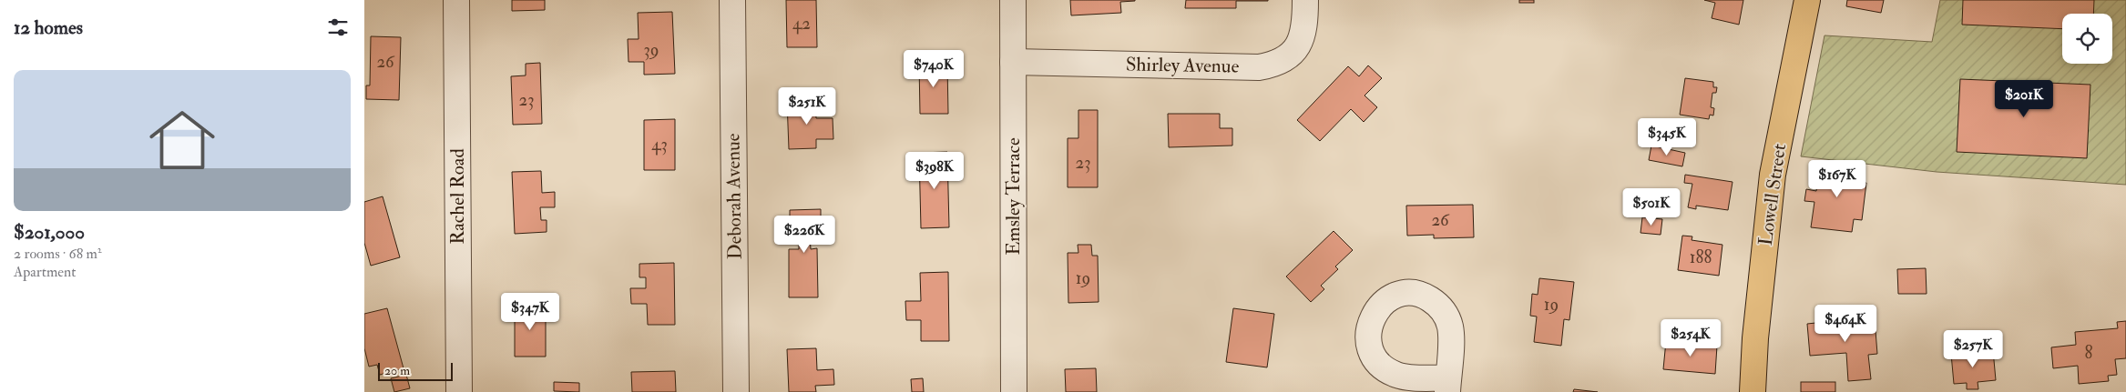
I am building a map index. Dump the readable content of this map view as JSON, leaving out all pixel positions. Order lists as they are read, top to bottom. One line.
{"streets":{"main road":["Lowell Street"],"street":["Shirley Avenue","Rachel Road","Deborah Avenue","Emsley Terrace"]},"crossings":[["Shirley Avenue","Emsley Terrace"]],"house_numbers":["42","39","26","23","43","23","26","188","19","19","8"],"scale_bar":"20 m","page":{"heading":"12 homes","price":["$740K","$201K","$251K","$345K","$398K","$167K","$501K","$226K","$347K","$464K","$254K","$257K"],"list":[{"name":"$201,000","note":"2 rooms · 68 m² · Apartment"}],"scale":"20 m"}}
